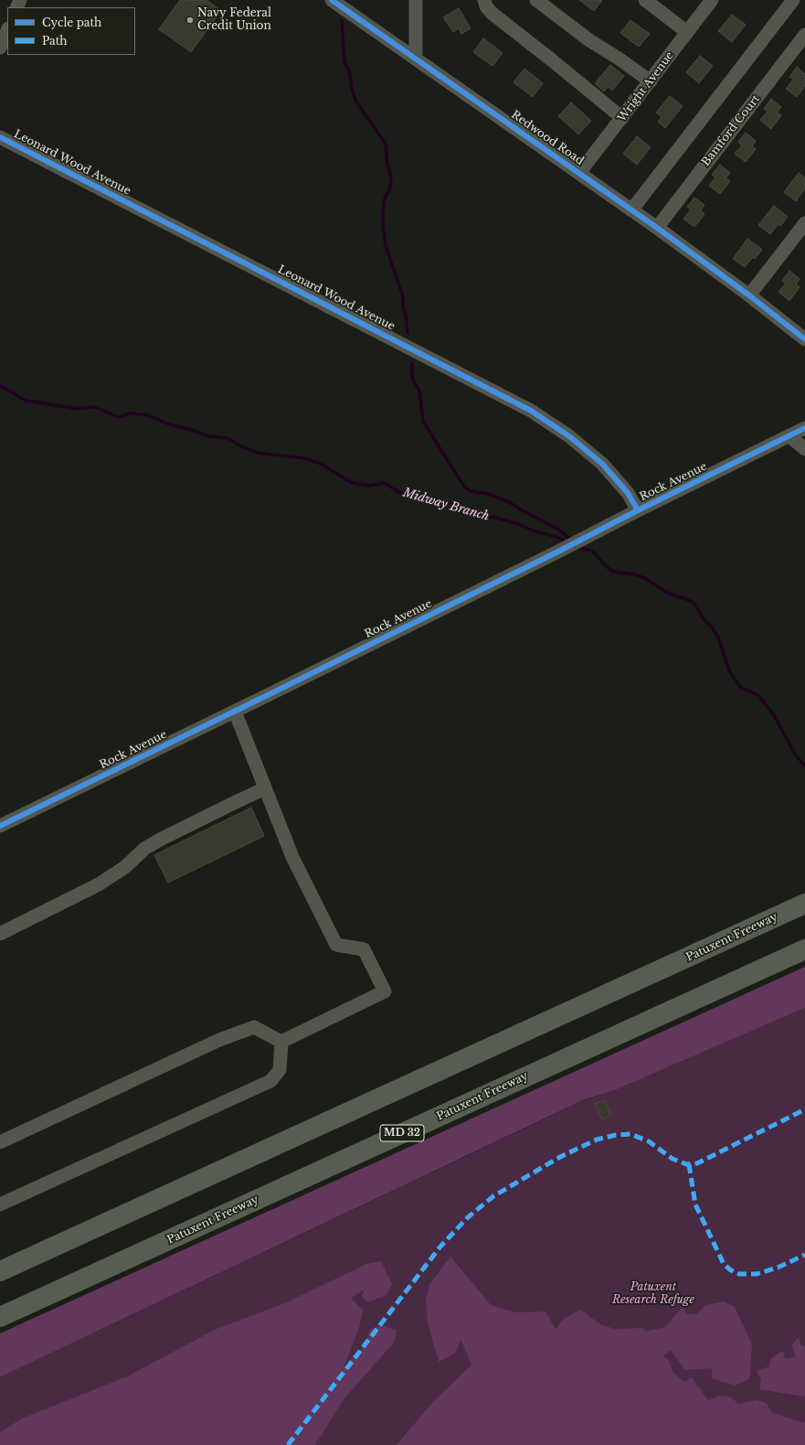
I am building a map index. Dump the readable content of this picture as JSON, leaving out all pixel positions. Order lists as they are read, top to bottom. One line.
{"streets":{"highway":["Patuxent Freeway","MD 32"],"street":["Wright Avenue","Bamford Court","Redwood Road","Leonard Wood Avenue","Rock Avenue"]},"crossings":[["Wright Avenue","Redwood Road"],["Bamford Court","Redwood Road"],["Leonard Wood Avenue","Rock Avenue"]],"water":["Midway Branch"],"parks":["Patuxent Research Refuge"],"places":["Navy Federal Credit Union"],"legend":["Cycle path","Path"]}
